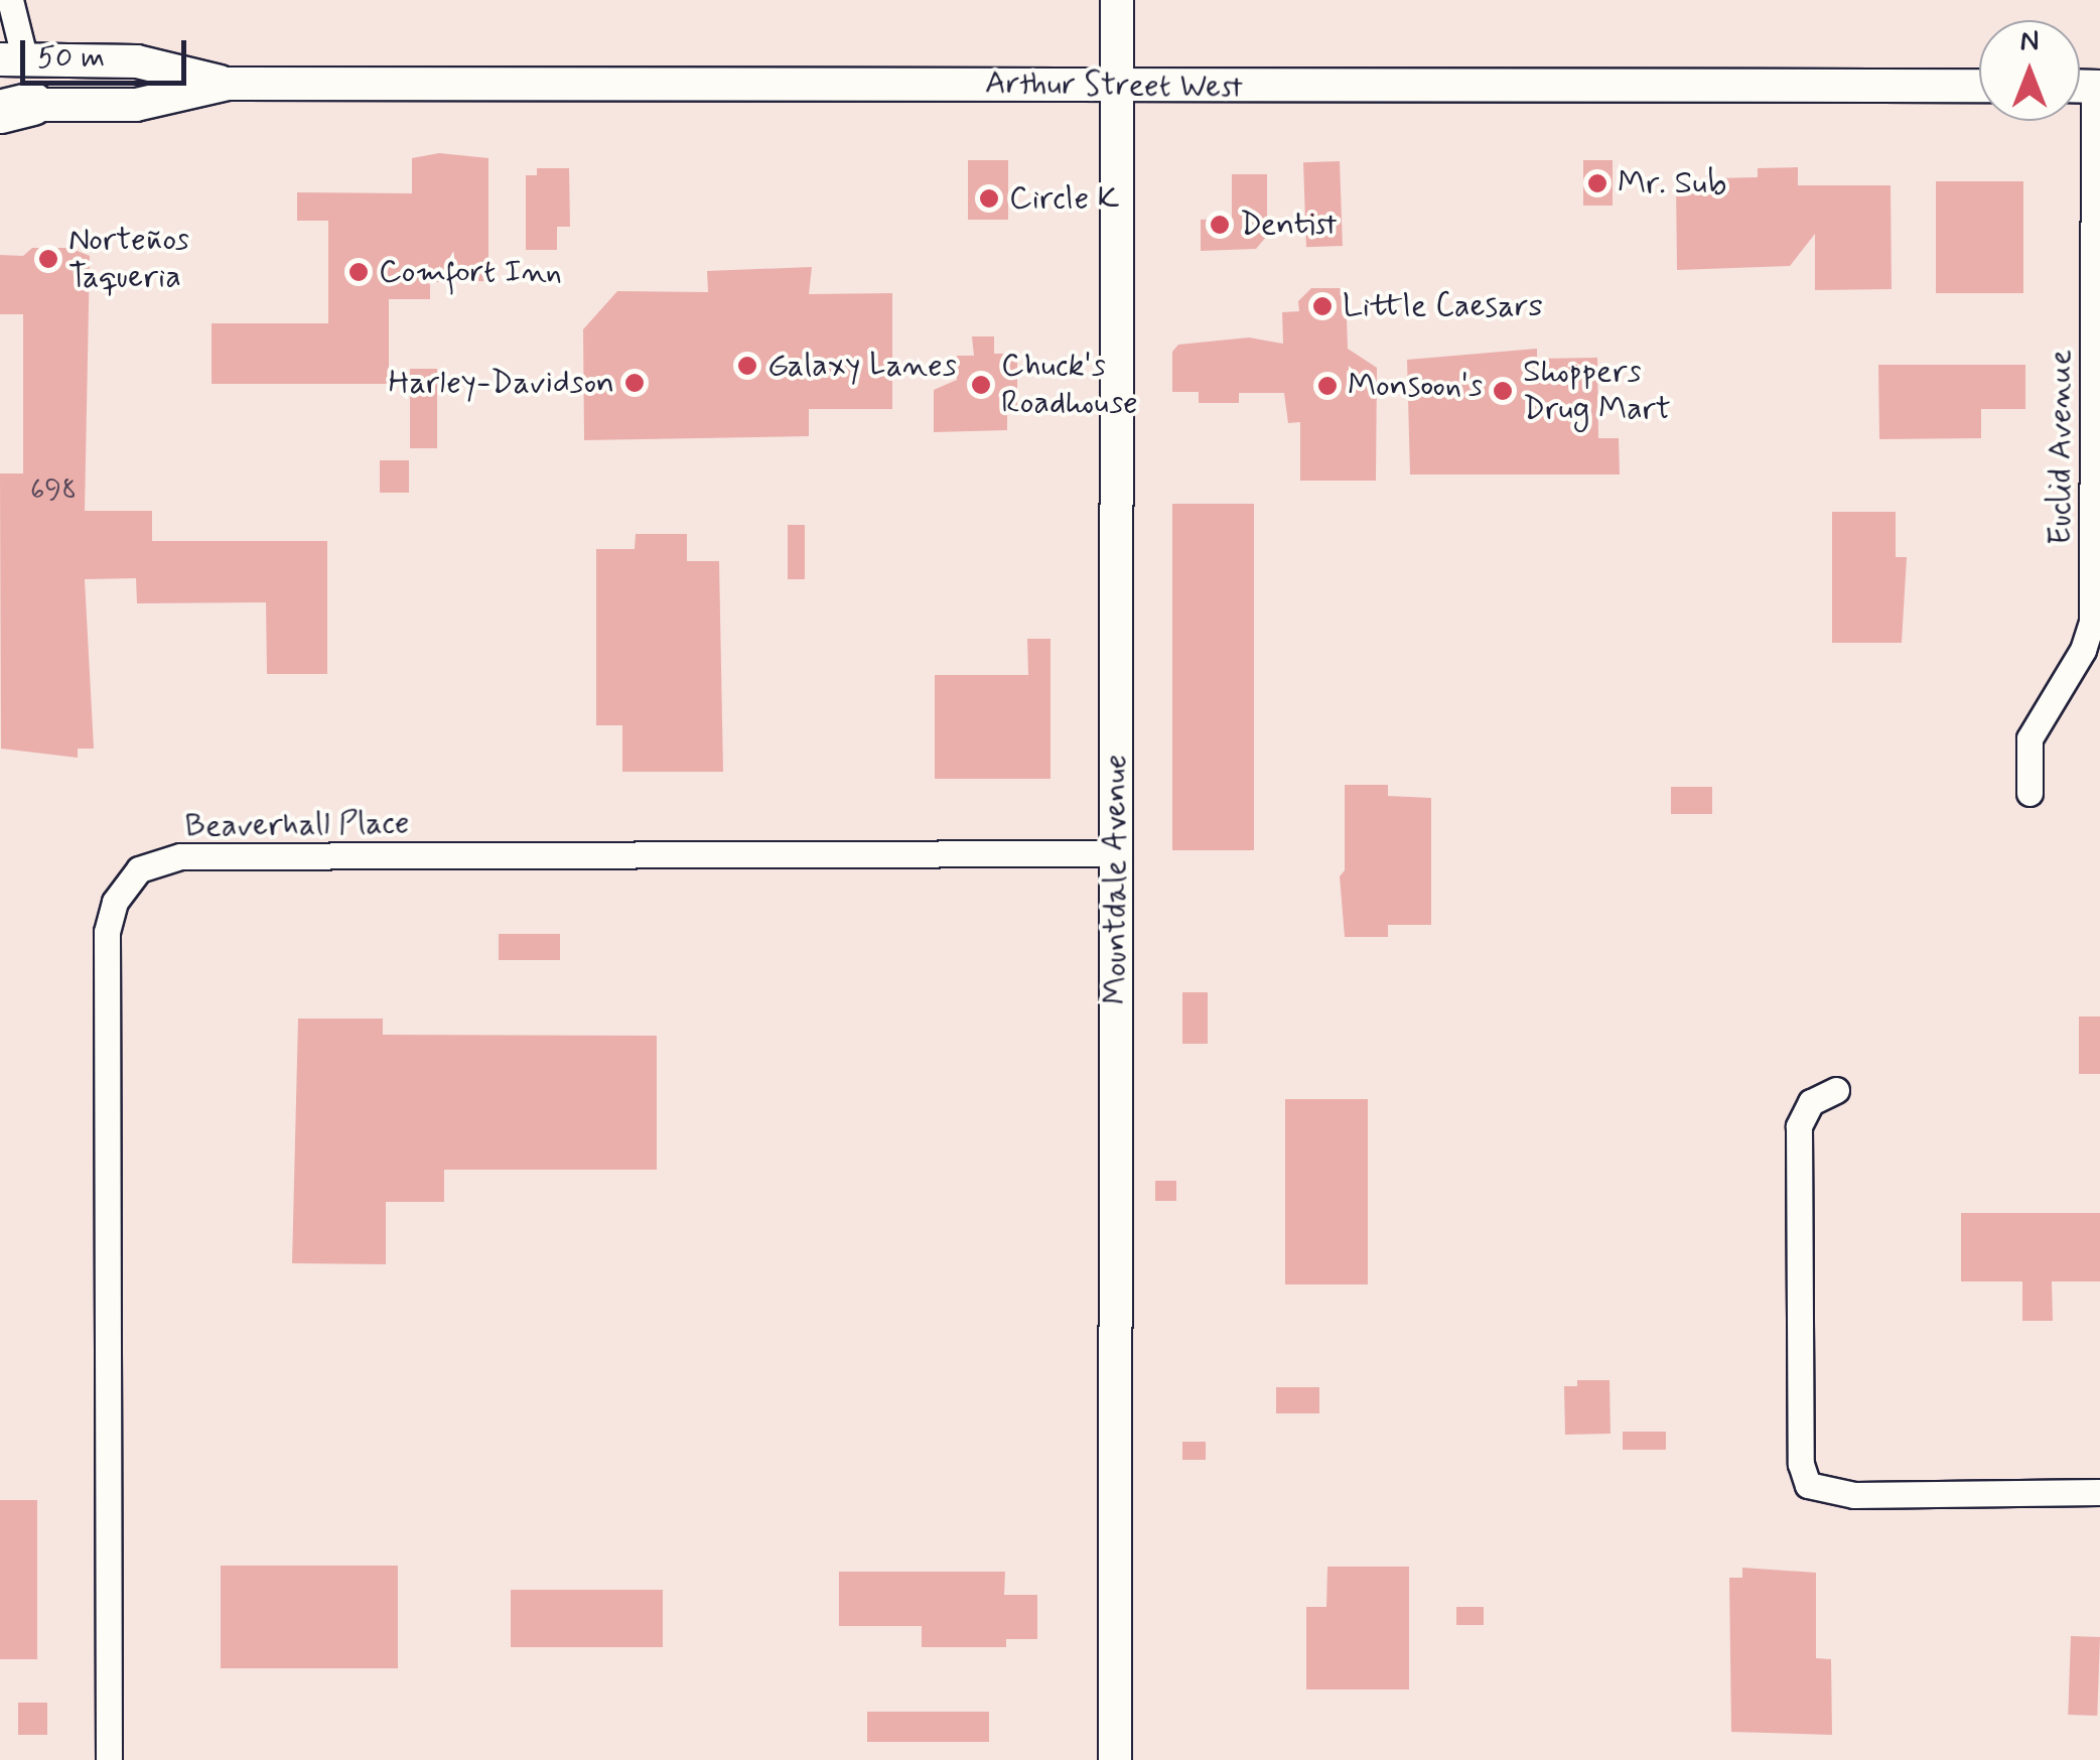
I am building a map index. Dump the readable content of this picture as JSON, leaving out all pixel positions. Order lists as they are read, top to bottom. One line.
{"streets":{"main road":["Arthur Street West","Mountdale Avenue"],"street":["Euclid Avenue","Beaverhall Place"]},"crossings":[["Arthur Street West","Mountdale Avenue"],["Beaverhall Place","Mountdale Avenue"]],"places":["Mr. Sub","Circle K","Dentist","Norteños Taqueria","Comfort Inn","Little Caesars","Galaxy Lanes","Harley-Davidson","Chuck's Roadhouse","Monsoon's","Shoppers Drug Mart"],"house_numbers":["698"],"scale_bar":"50 m","north":"top"}
